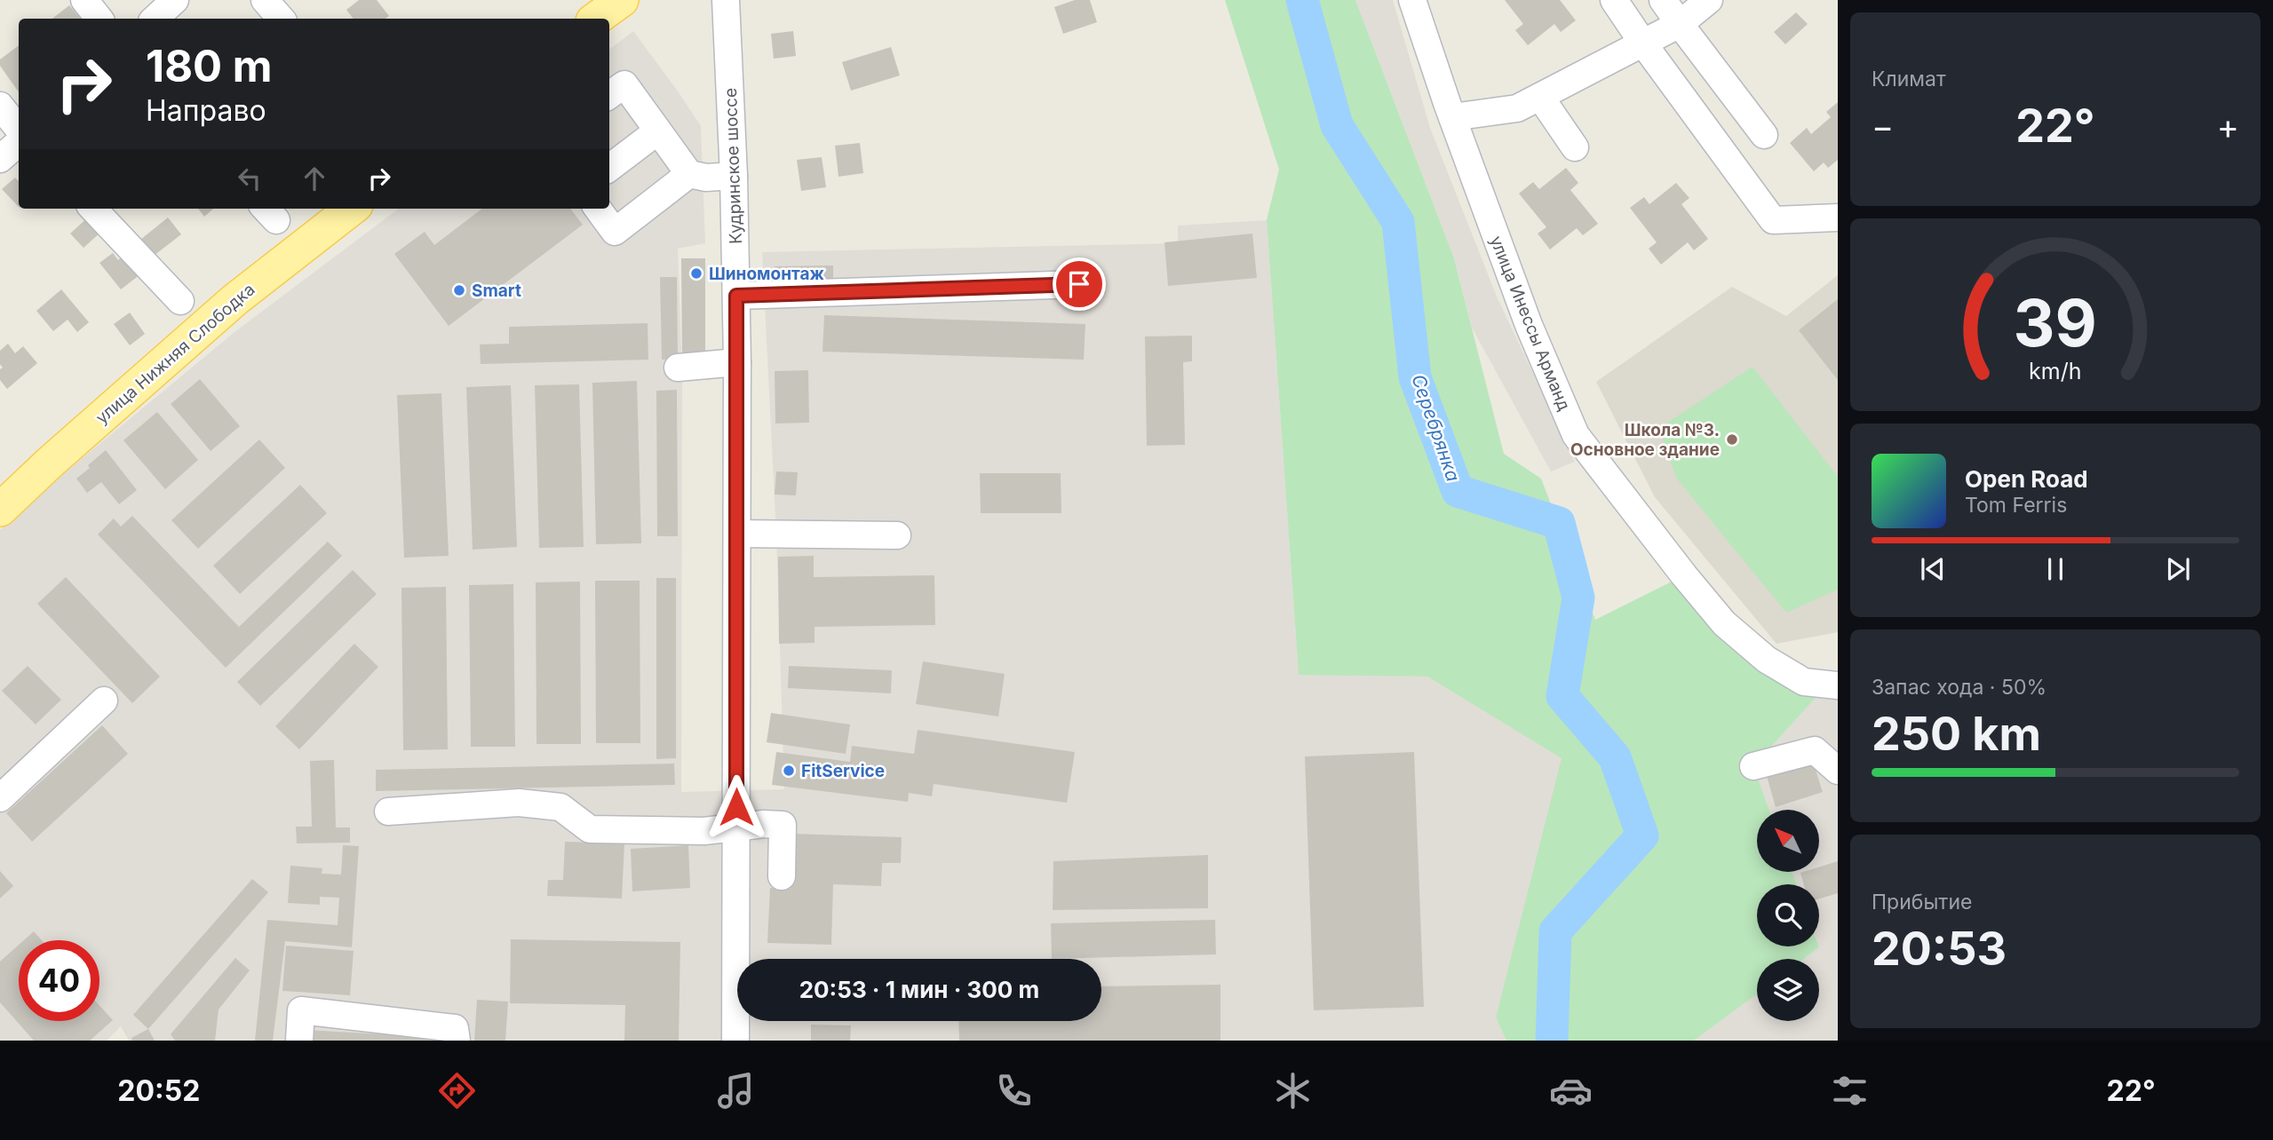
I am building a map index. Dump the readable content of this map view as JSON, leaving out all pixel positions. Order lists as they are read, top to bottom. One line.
{"streets":{"main road":["улица Нижняя Слободка"],"street":["Кудринское шоссе","улица Инессы Арманд"]},"water":["Серебрянка"],"places":["Шиномонтаж","Smart","Школа №3. Основное здание","FitService"],"north":"top left","page":{"tile":["Климат",["Запас хода · 50%","250 km"],["Прибытие","20:53"]],"turn":["180 m","Направо"],"heat":["−","22°","+"],"song":["Open Road","Tom Ferris"],"limit":"40","trip":"20:53 · 1 мин · 300 m","tabs":["20:52","22°"],"gauge":["39","km/h"]}}
